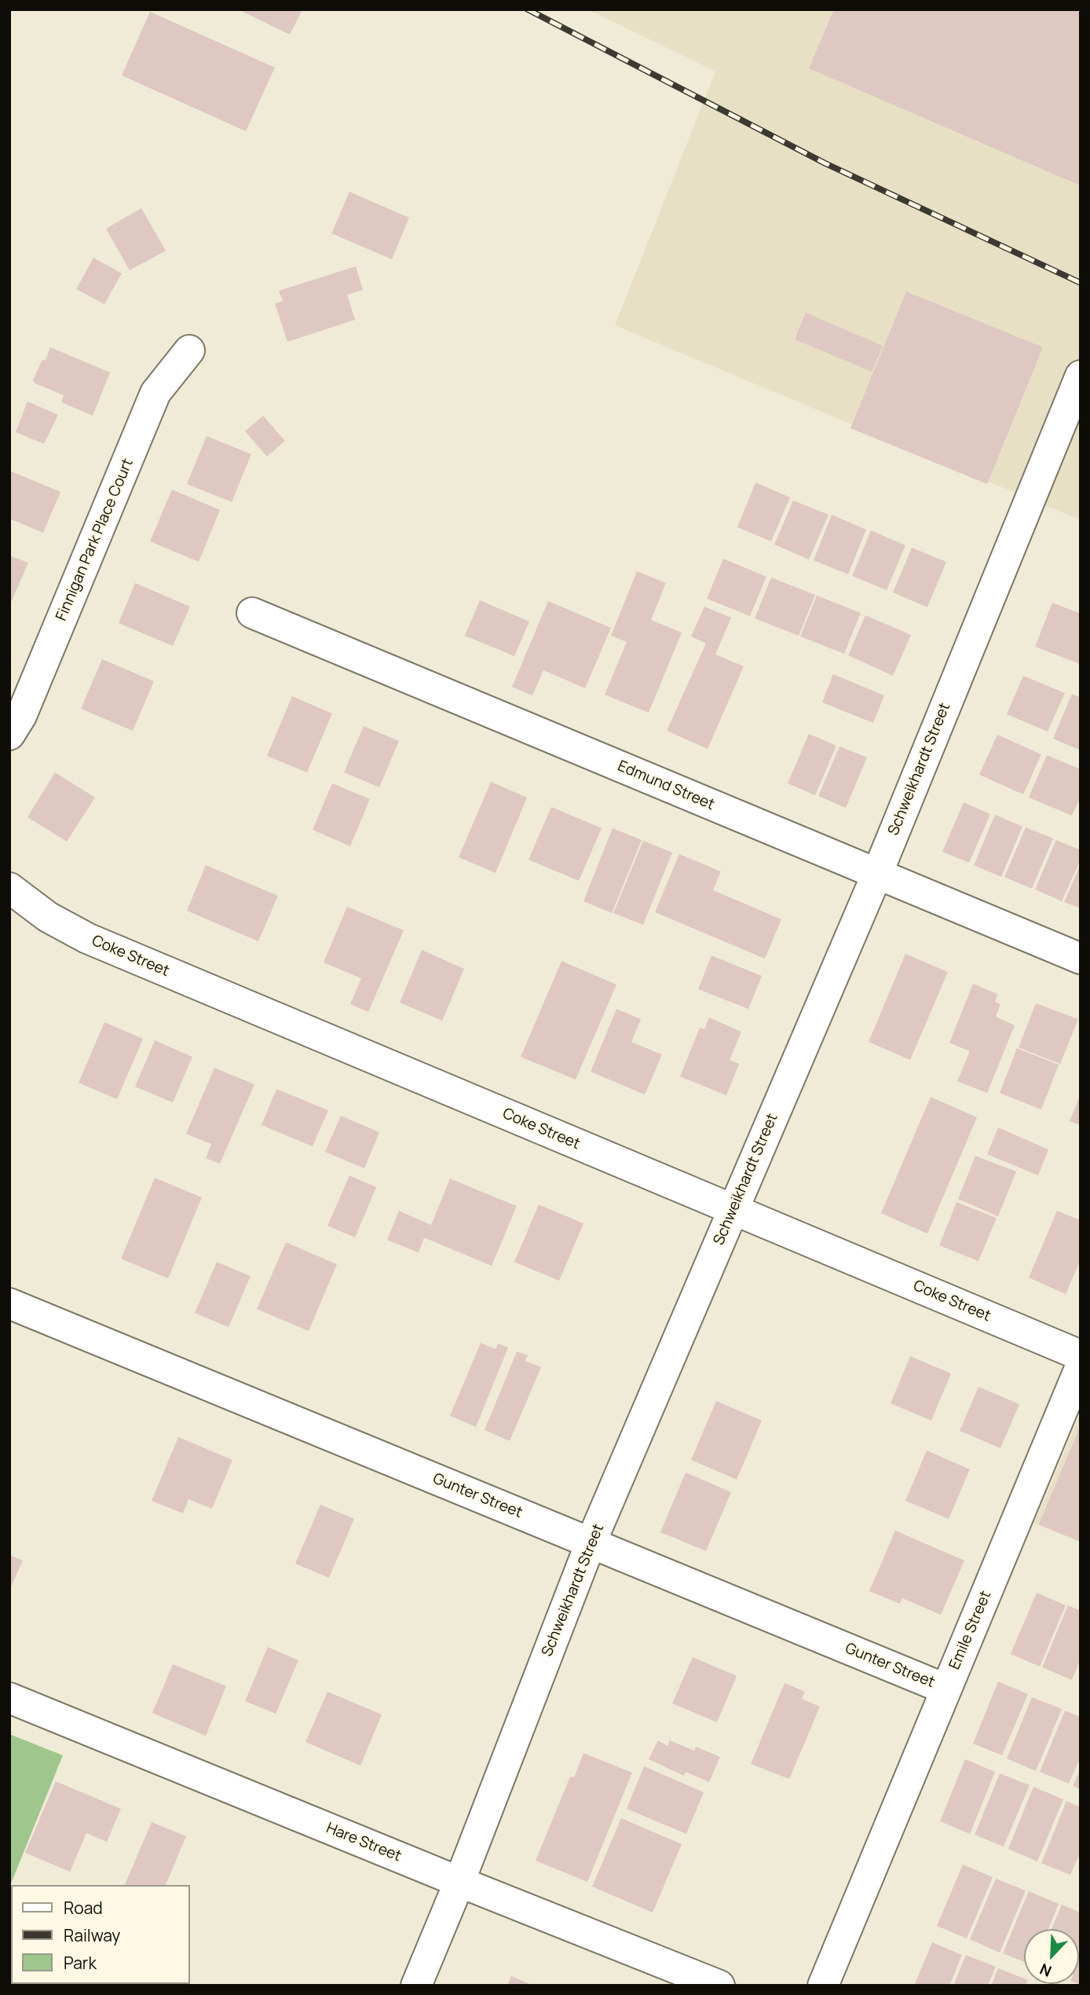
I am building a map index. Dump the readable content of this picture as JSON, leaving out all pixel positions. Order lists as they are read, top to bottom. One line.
{"streets":{"street":["Finnigan Park Place Court","Schweikhardt Street","Edmund Street","Coke Street","Gunter Street","Emile Street","Hare Street"]},"crossings":[["Schweikhardt Street","Edmund Street"],["Schweikhardt Street","Coke Street"],["Schweikhardt Street","Gunter Street"],["Schweikhardt Street","Hare Street"],["Gunter Street","Emile Street"]],"legend":["Road","Railway","Park"],"north":"bottom left"}
